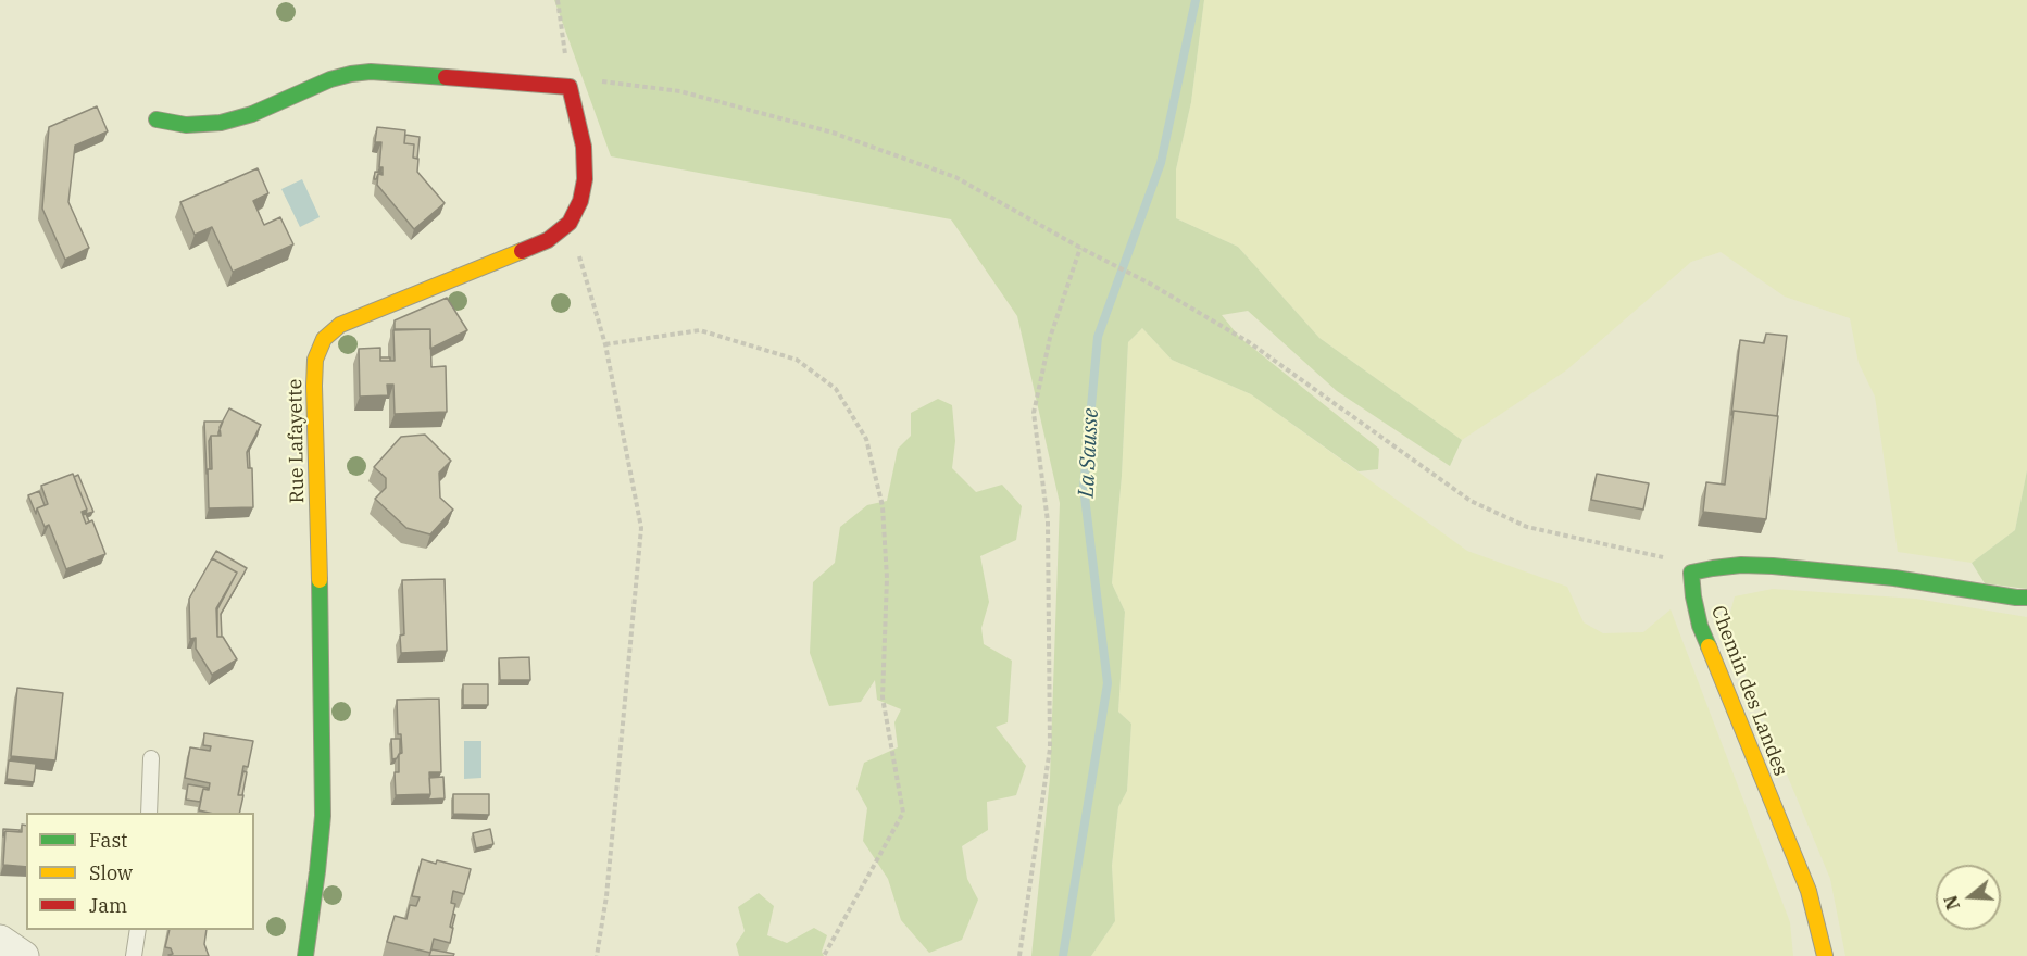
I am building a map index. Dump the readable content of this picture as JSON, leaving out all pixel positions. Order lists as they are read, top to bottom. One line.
{"streets":{"street":["Rue Lafayette","Chemin des Landes"]},"water":["La Sausse"],"legend":["Fast","Slow","Jam"],"north":"left"}
